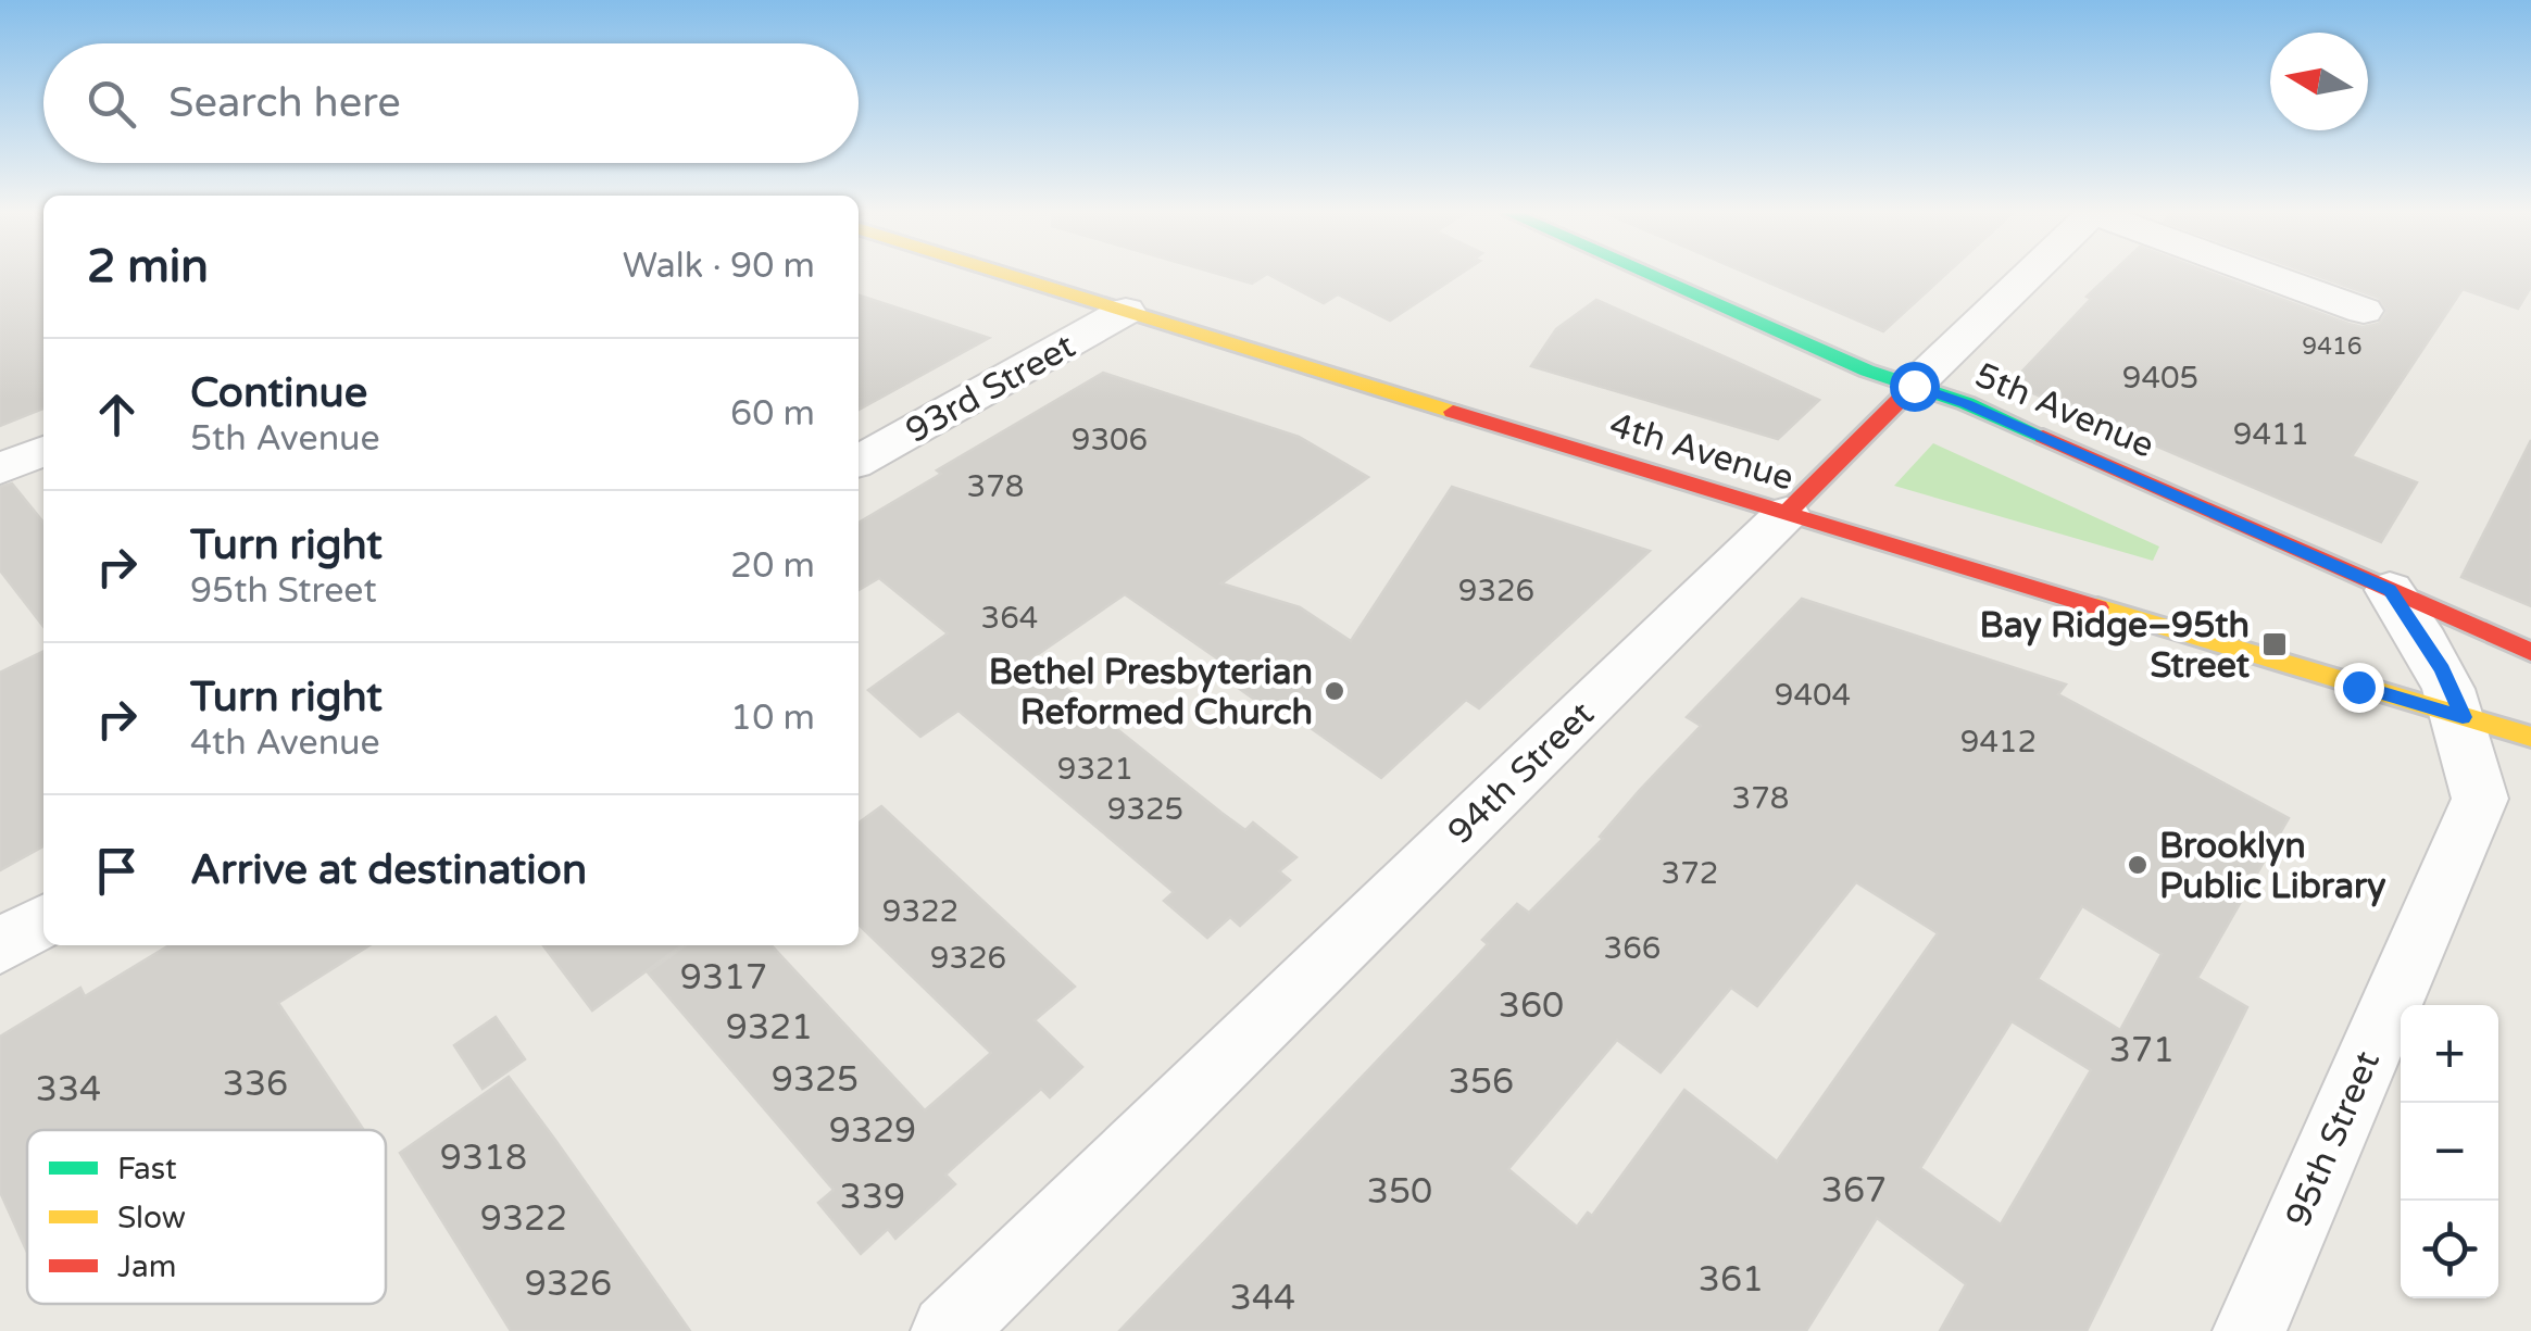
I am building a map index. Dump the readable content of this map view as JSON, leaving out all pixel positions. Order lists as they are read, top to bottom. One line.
{"streets":{"main road":["5th Avenue","4th Avenue","94th Street"],"street":["93rd Street","95th Street"]},"crossings":[["93rd Street","4th Avenue"],["5th Avenue","94th Street"],["5th Avenue","95th Street"],["4th Avenue","94th Street"],["4th Avenue","95th Street"]],"places":{"transit":["Bay Ridge–95th Street"],"other":["Bethel Presbyterian Reformed Church","Brooklyn Public Library"]},"house_numbers":["9416","9405","9411","9306","378","9326","364","9404","9412","9321","378","9325","372","9322","366","9326","9317","360","9321","371","9325","356","336","334","9329","9318","367","350","339","9322","361","9326","344"],"legend":["Fast","Slow","Jam"],"north":"left","page":{"search":"Search here","heading":["2 min","Walk · 90 m"],"list":[["Continue","5th Avenue","60 m"],["Turn right","95th Street","20 m"],["Turn right","4th Avenue","10 m"],"Arrive at destination"],"map_buttons":["+","−"]}}
